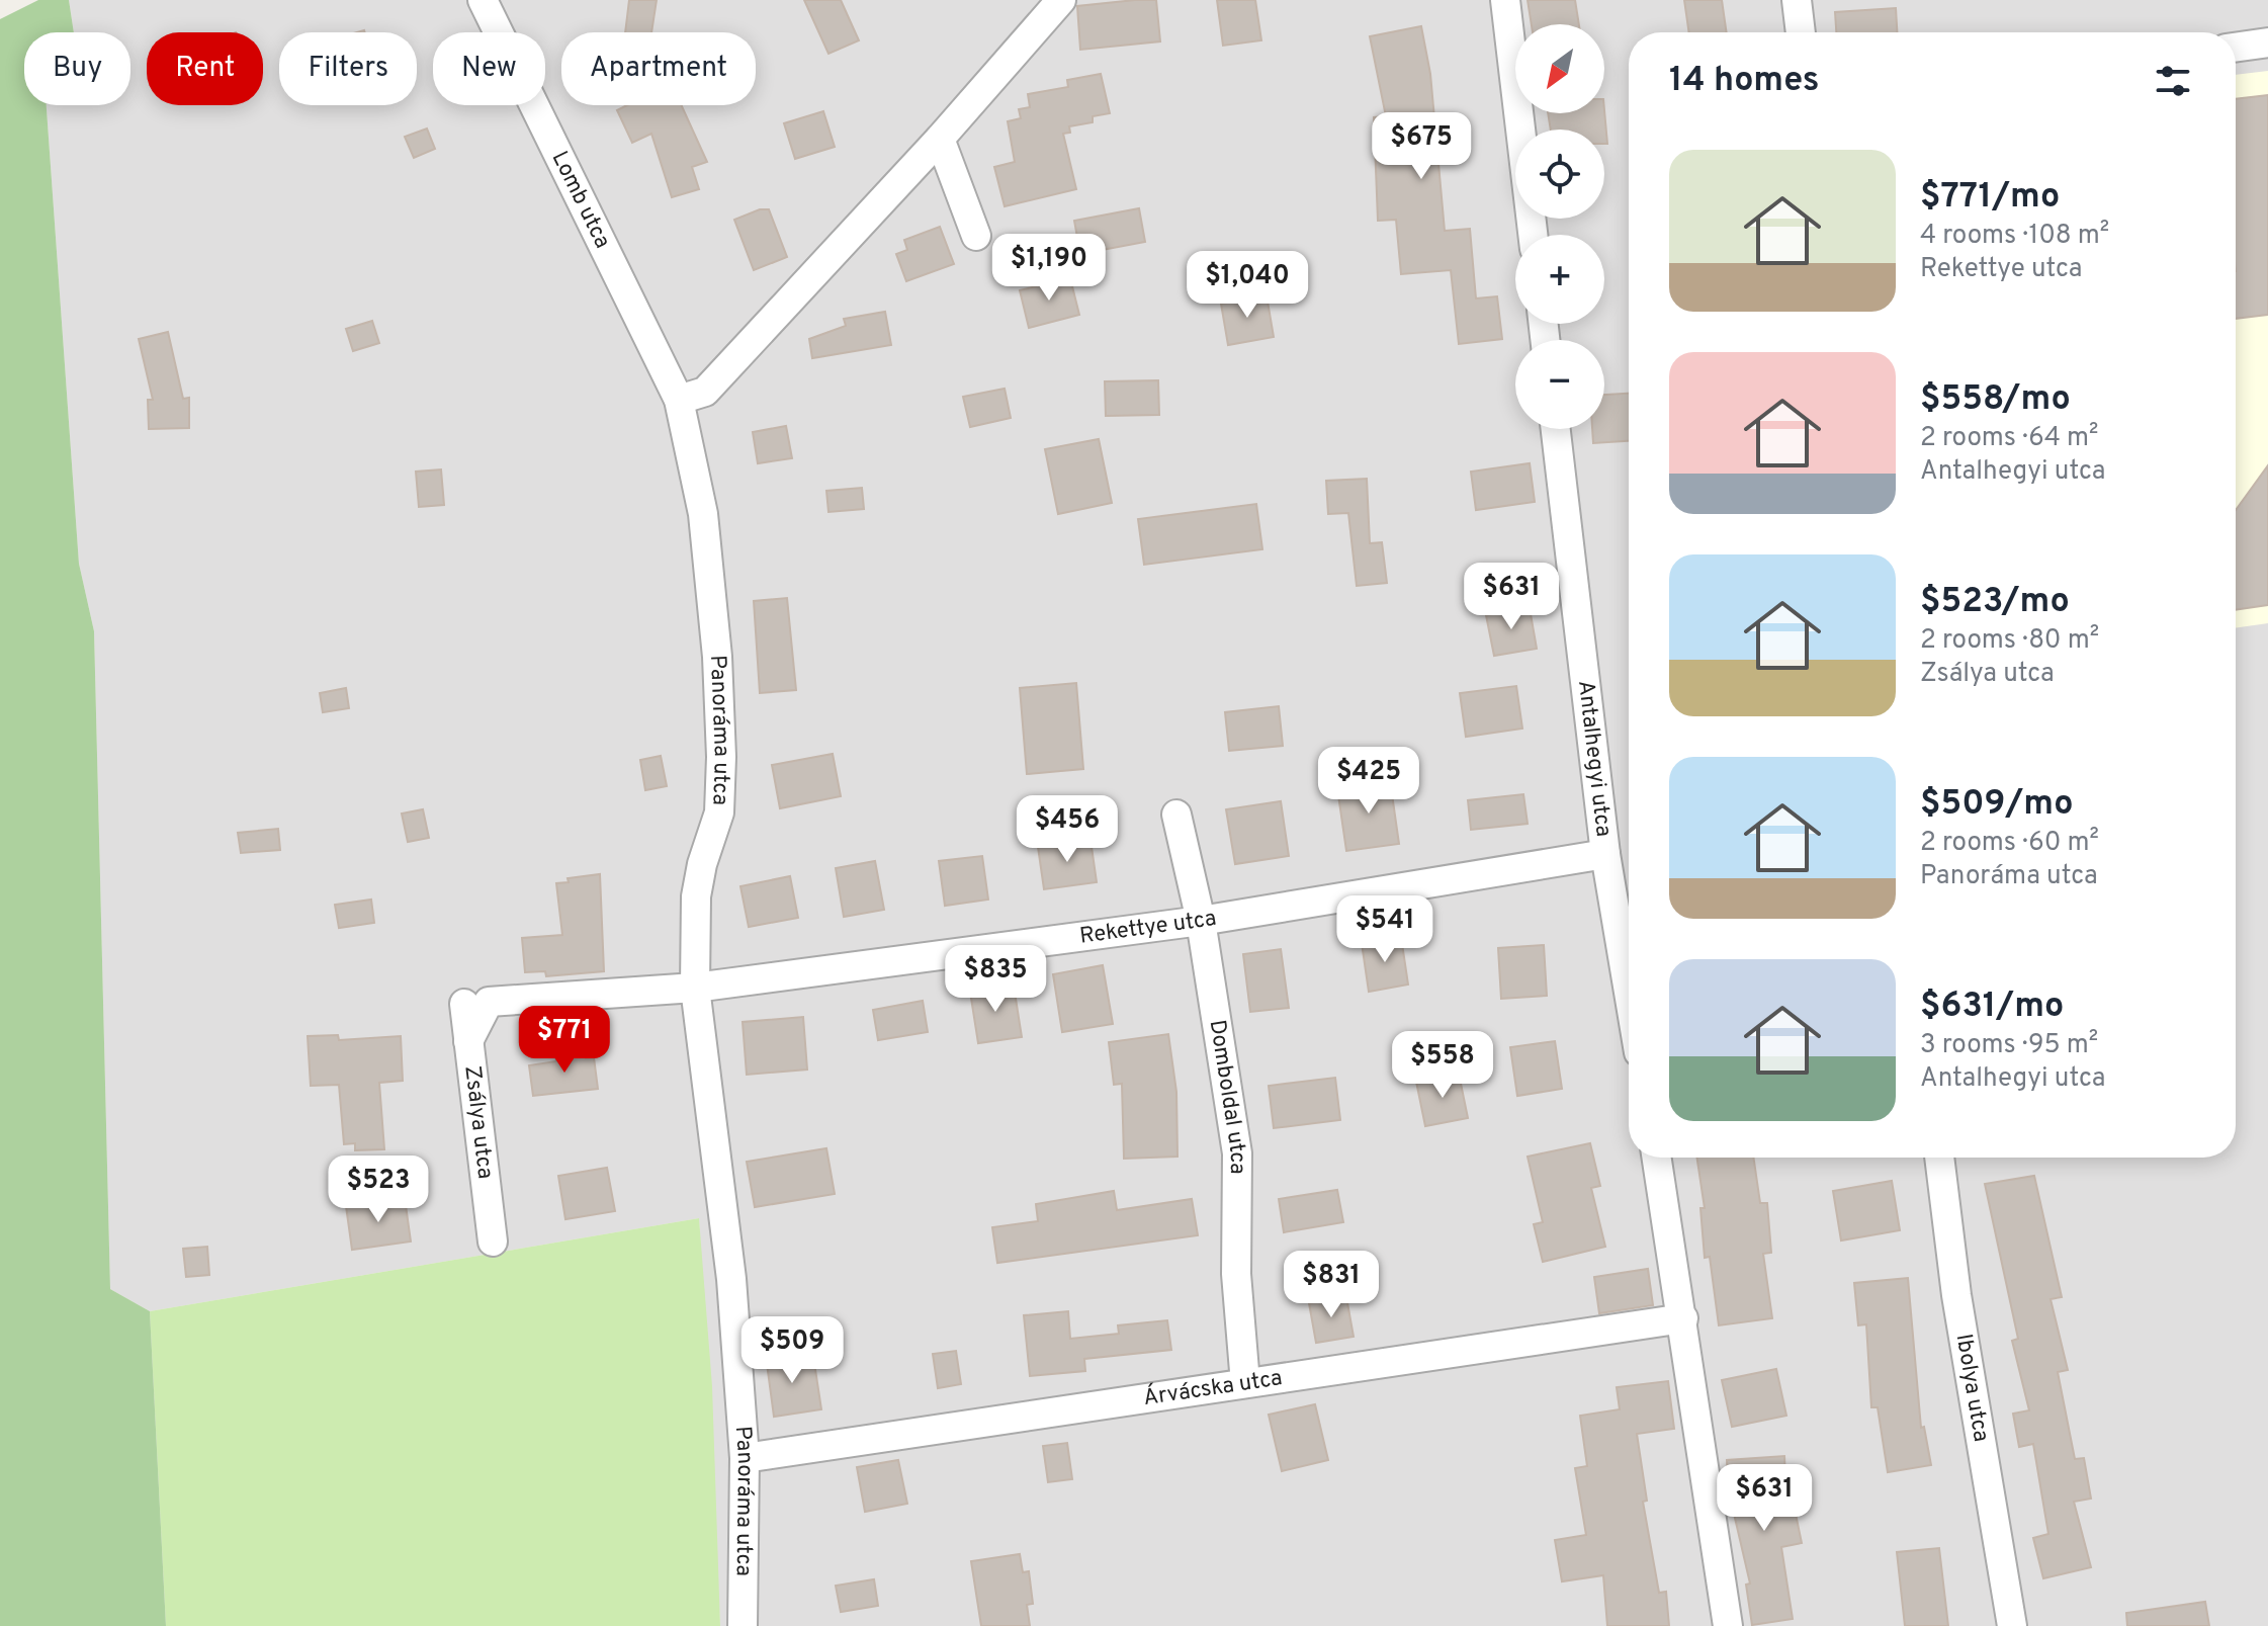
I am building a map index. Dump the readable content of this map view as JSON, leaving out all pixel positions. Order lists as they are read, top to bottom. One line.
{"streets":{"street":["Lomb utca","Panoráma utca","Antalhegyi utca","Rekettye utca","Domboldal utca","Zsálya utca","Ibolya utca","Árvácska utca"]},"crossings":[["Lomb utca","Panoráma utca"],["Panoráma utca","Rekettye utca"],["Panoráma utca","Árvácska utca"],["Antalhegyi utca","Rekettye utca"],["Rekettye utca","Domboldal utca"],["Rekettye utca","Zsálya utca"],["Domboldal utca","Árvácska utca"]],"north":"bottom left","page":{"map_buttons":["+","−"],"chip":["Buy","Rent","Filters","New","Apartment"],"heading":"14 homes","price":["$675","$1,190","$1,040","$631","$425","$456","$541","$835","$771","$558","$523","$831","$509","$631"],"list":[{"name":"$771/mo","note":"4 rooms · 108 m² · Rekettye utca"},{"name":"$558/mo","note":"2 rooms · 64 m² · Antalhegyi utca"},{"name":"$523/mo","note":"2 rooms · 80 m² · Zsálya utca"},{"name":"$509/mo","note":"2 rooms · 60 m² · Panoráma utca"},{"name":"$631/mo","note":"3 rooms · 95 m² · Antalhegyi utca"}]}}
